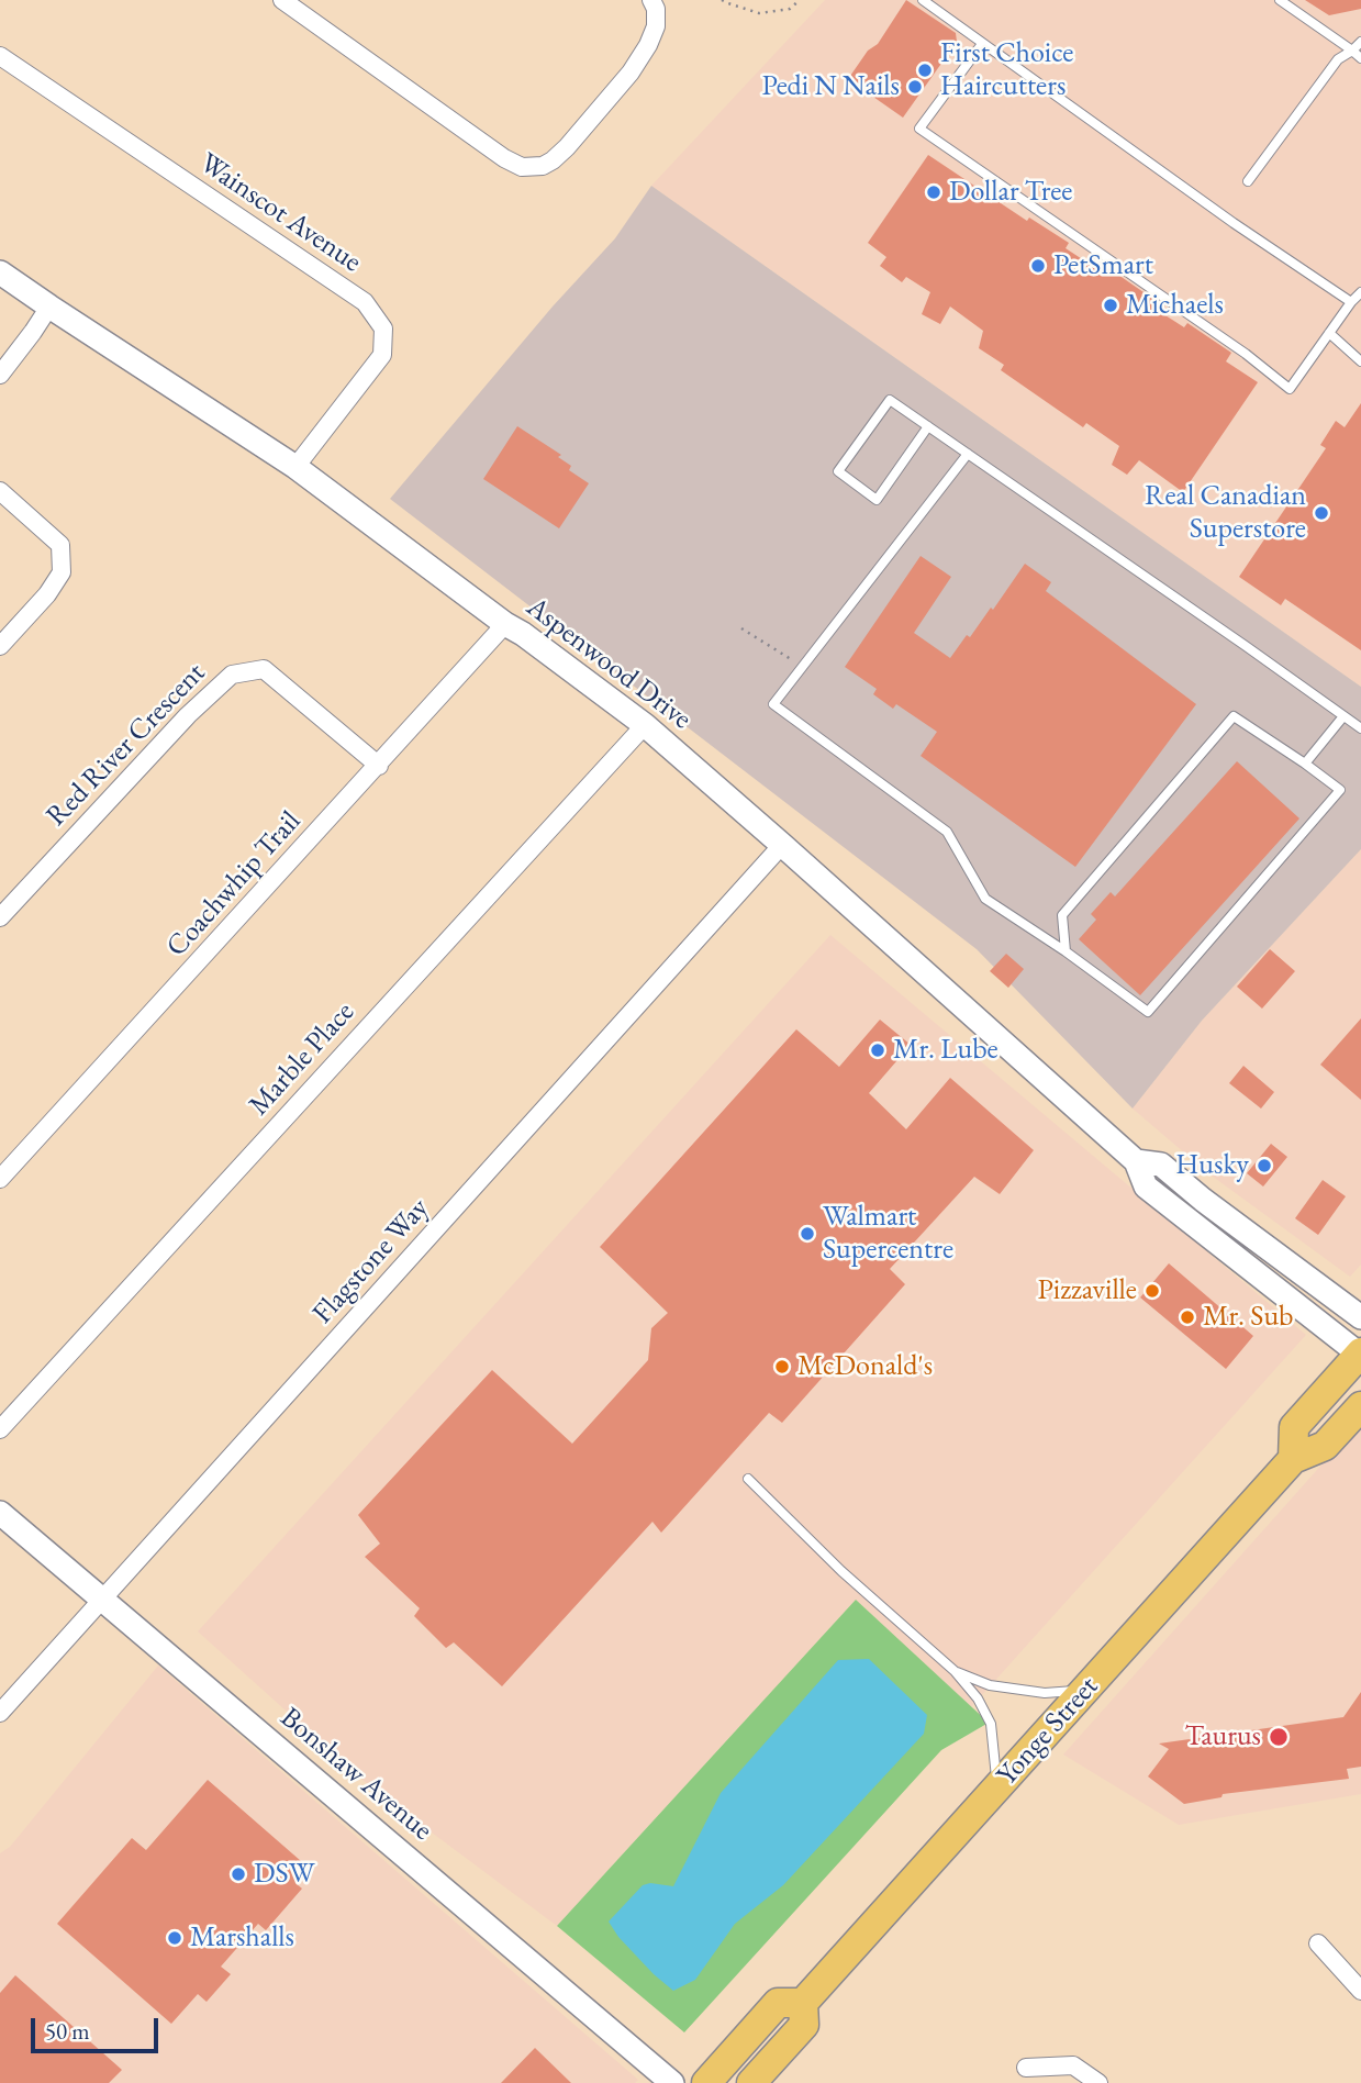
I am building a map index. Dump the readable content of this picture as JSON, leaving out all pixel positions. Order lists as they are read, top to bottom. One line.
{"streets":{"main road":["Yonge Street"],"street":["Wainscot Avenue","Aspenwood Drive","Red River Crescent","Coachwhip Trail","Marble Place","Flagstone Way","Bonshaw Avenue"]},"crossings":[["Wainscot Avenue","Aspenwood Drive"],["Aspenwood Drive","Coachwhip Trail"],["Aspenwood Drive","Marble Place"],["Aspenwood Drive","Flagstone Way"],["Red River Crescent","Coachwhip Trail"],["Flagstone Way","Bonshaw Avenue"]],"places":["First Choice Haircutters","Pedi N Nails","Dollar Tree","PetSmart","Michaels","Real Canadian Superstore","Mr. Lube","Husky","Walmart Supercentre","Pizzaville","Mr. Sub","McDonald's","Taurus","DSW","Marshalls"],"scale_bar":"50 m"}
